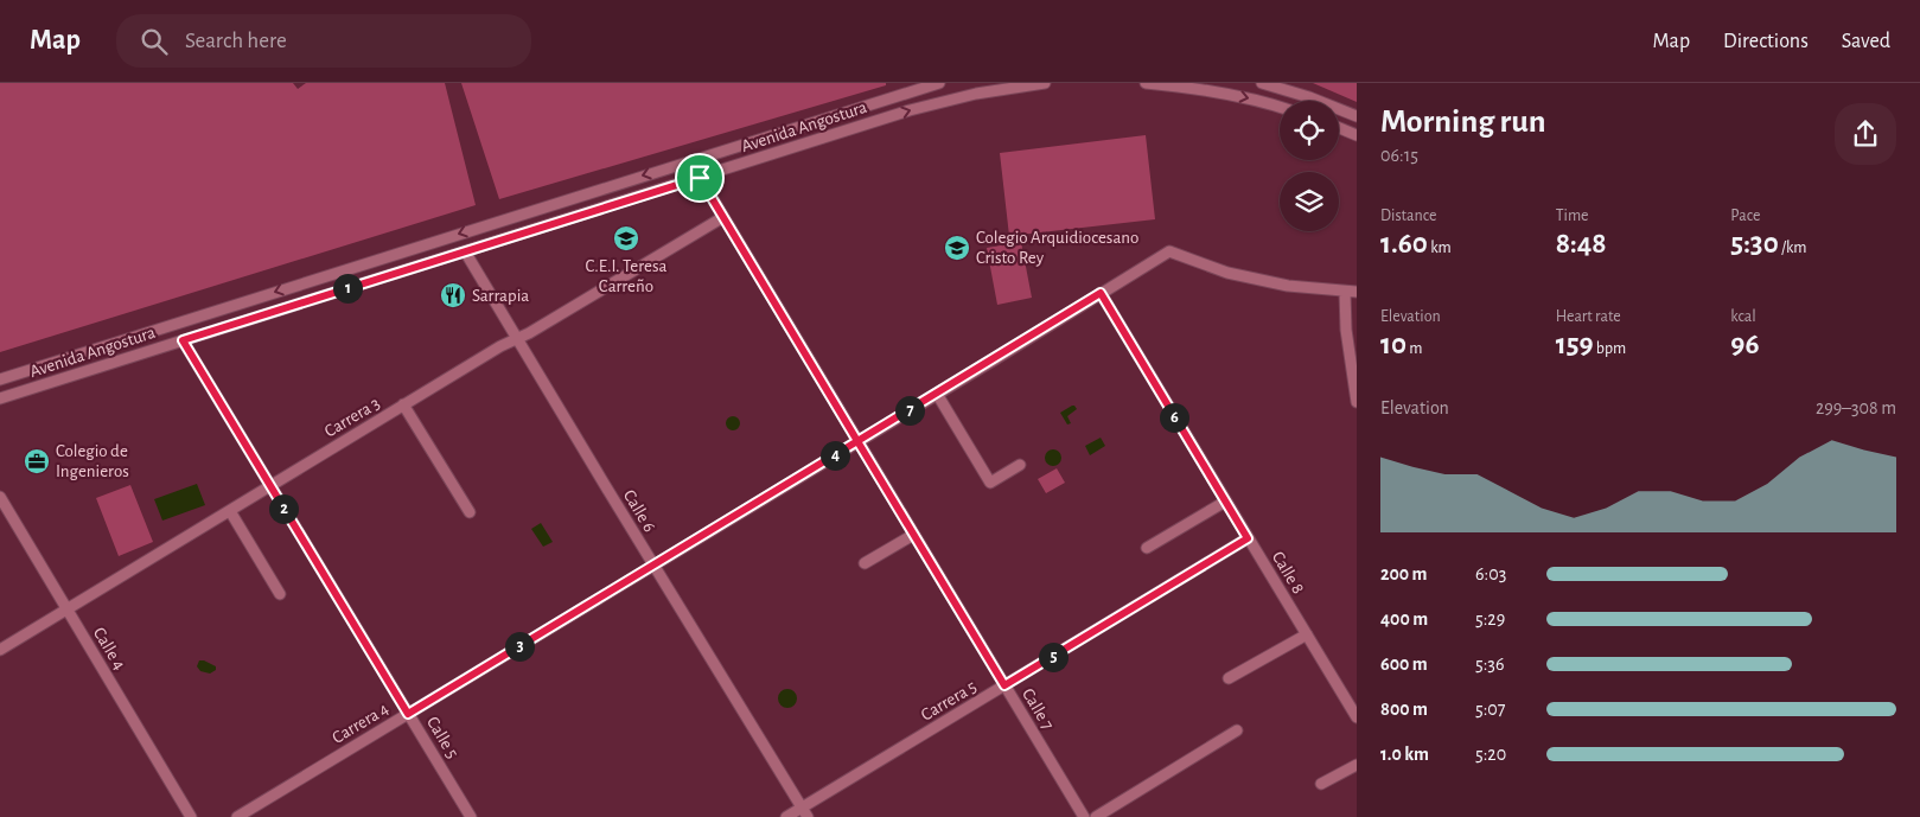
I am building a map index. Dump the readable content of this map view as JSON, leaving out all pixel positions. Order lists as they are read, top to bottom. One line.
{"streets":{"street":["Avenida Angostura","Carrera 3","Calle 6","Calle 8","Calle 4","Carrera 5","Calle 7","Carrera 4","Calle 5"]},"crossings":[["Avenida Angostura","Calle 6"],["Avenida Angostura","Calle 7"],["Avenida Angostura","Calle 5"],["Carrera 3","Calle 6"],["Carrera 3","Calle 4"],["Carrera 3","Calle 7"],["Carrera 3","Calle 5"],["Calle 6","Carrera 5"],["Calle 6","Carrera 4"],["Calle 8","Carrera 5"],["Calle 8","Carrera 4"],["Carrera 5","Calle 7"],["Calle 7","Carrera 4"],["Carrera 4","Calle 5"]],"places":{"school or university":["C.E.I. Teresa Carreño","Colegio Arquidiocesano Cristo Rey"],"restaurant":["Sarrapia"],"office":["Colegio de Ingenieros"]},"page":{"header":"Map","search":"Search here","nav":["Map","Directions","Saved"],"heading":["Morning run","06:15"],"stats":[["Distance","1.60 km"],["Time","8:48"],["Pace","5:30 /km"],["Elevation","10 m"],["Heart rate","159 bpm"],["kcal","96"]],"pins":["1","7","6","4","2","3","5"],"chart":["Elevation","299–308 m"],"list":[{"name":"200 m","note":"6:03"},{"name":"400 m","note":"5:29"},{"name":"600 m","note":"5:36"},{"name":"800 m","note":"5:07"},{"name":"1.0 km","note":"5:20"}]}}
